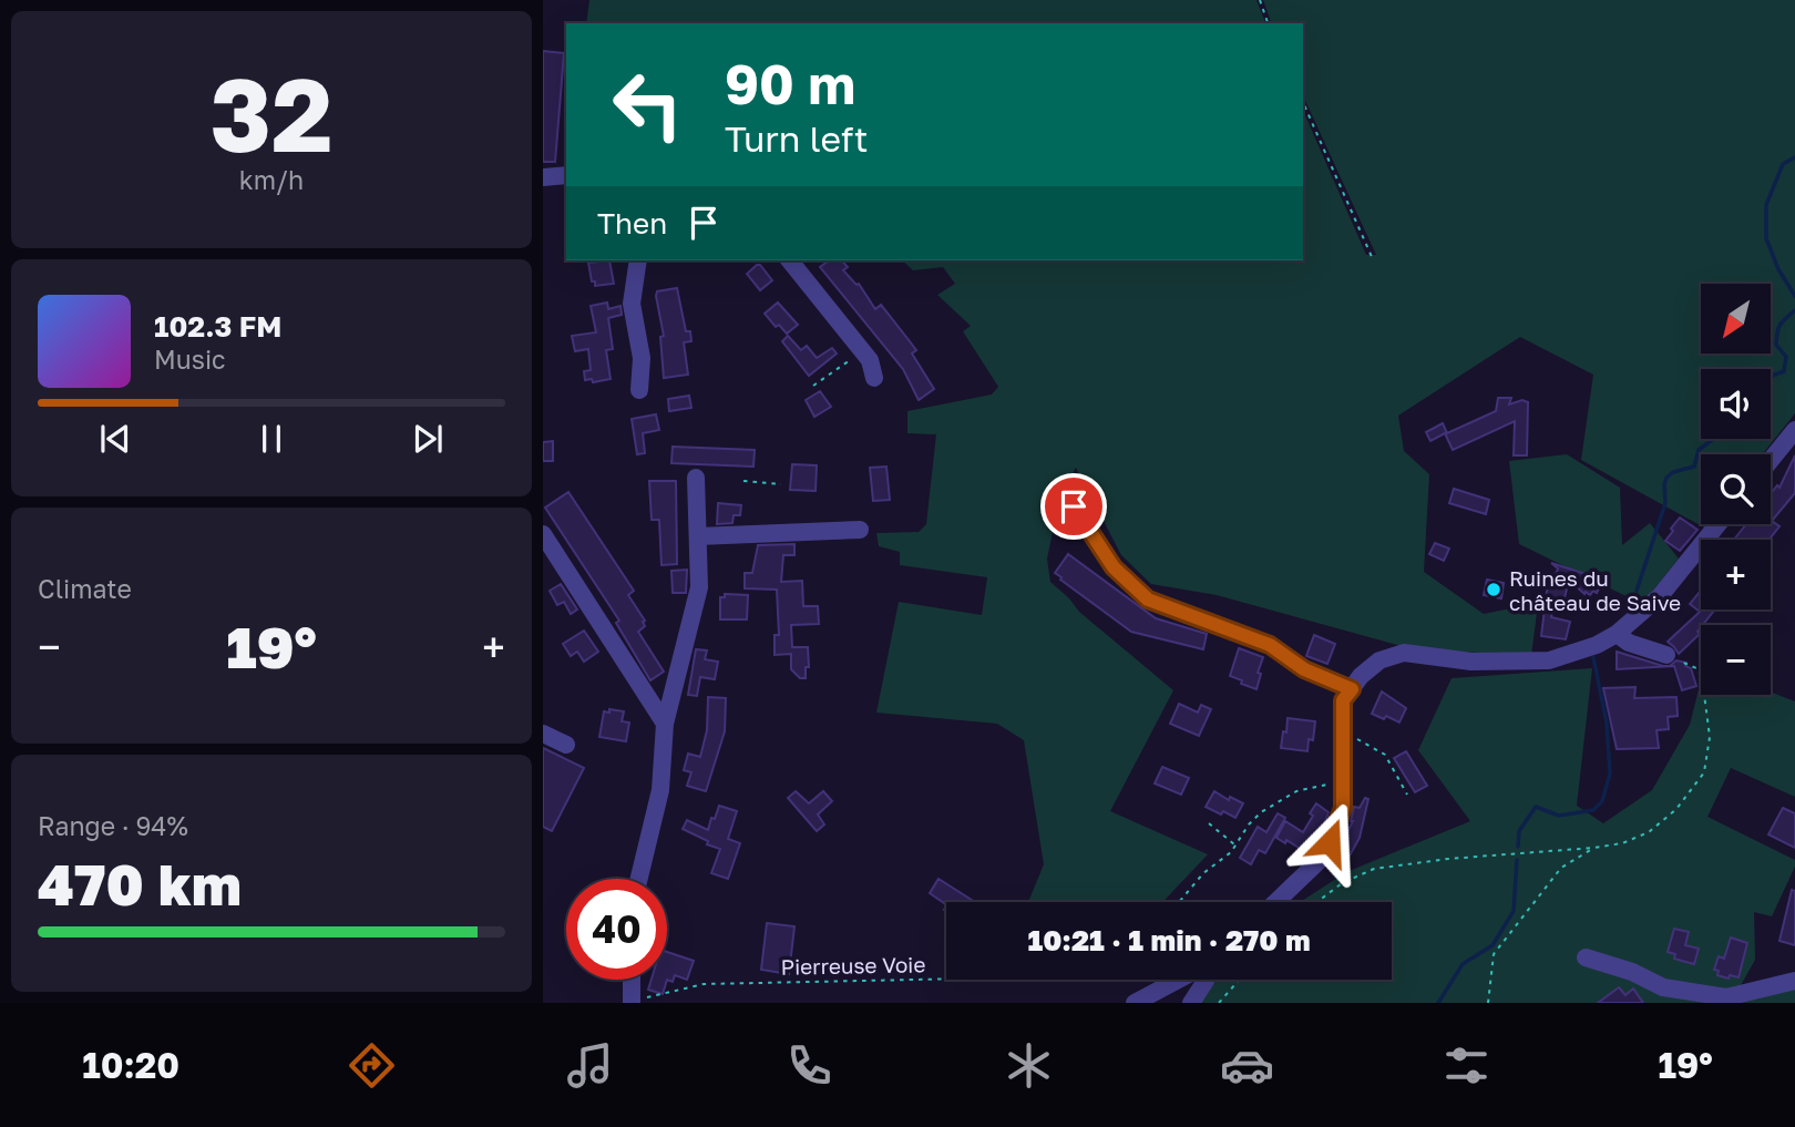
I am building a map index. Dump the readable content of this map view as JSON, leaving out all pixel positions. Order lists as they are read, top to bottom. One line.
{"streets":{"path":["Pierreuse Voie"]},"places":["Ruines du château de Saive"],"north":"bottom left","page":{"tile":[["32","km/h"],"Climate",["Range · 94%","470 km"]],"turn":["90 m","Turn left"],"then":"Then","map_buttons":["+","−"],"song":["102.3 FM","Music"],"heat":["−","19°","+"],"limit":"40","trip":"10:21 · 1 min · 270 m","tabs":["10:20","19°"]}}
